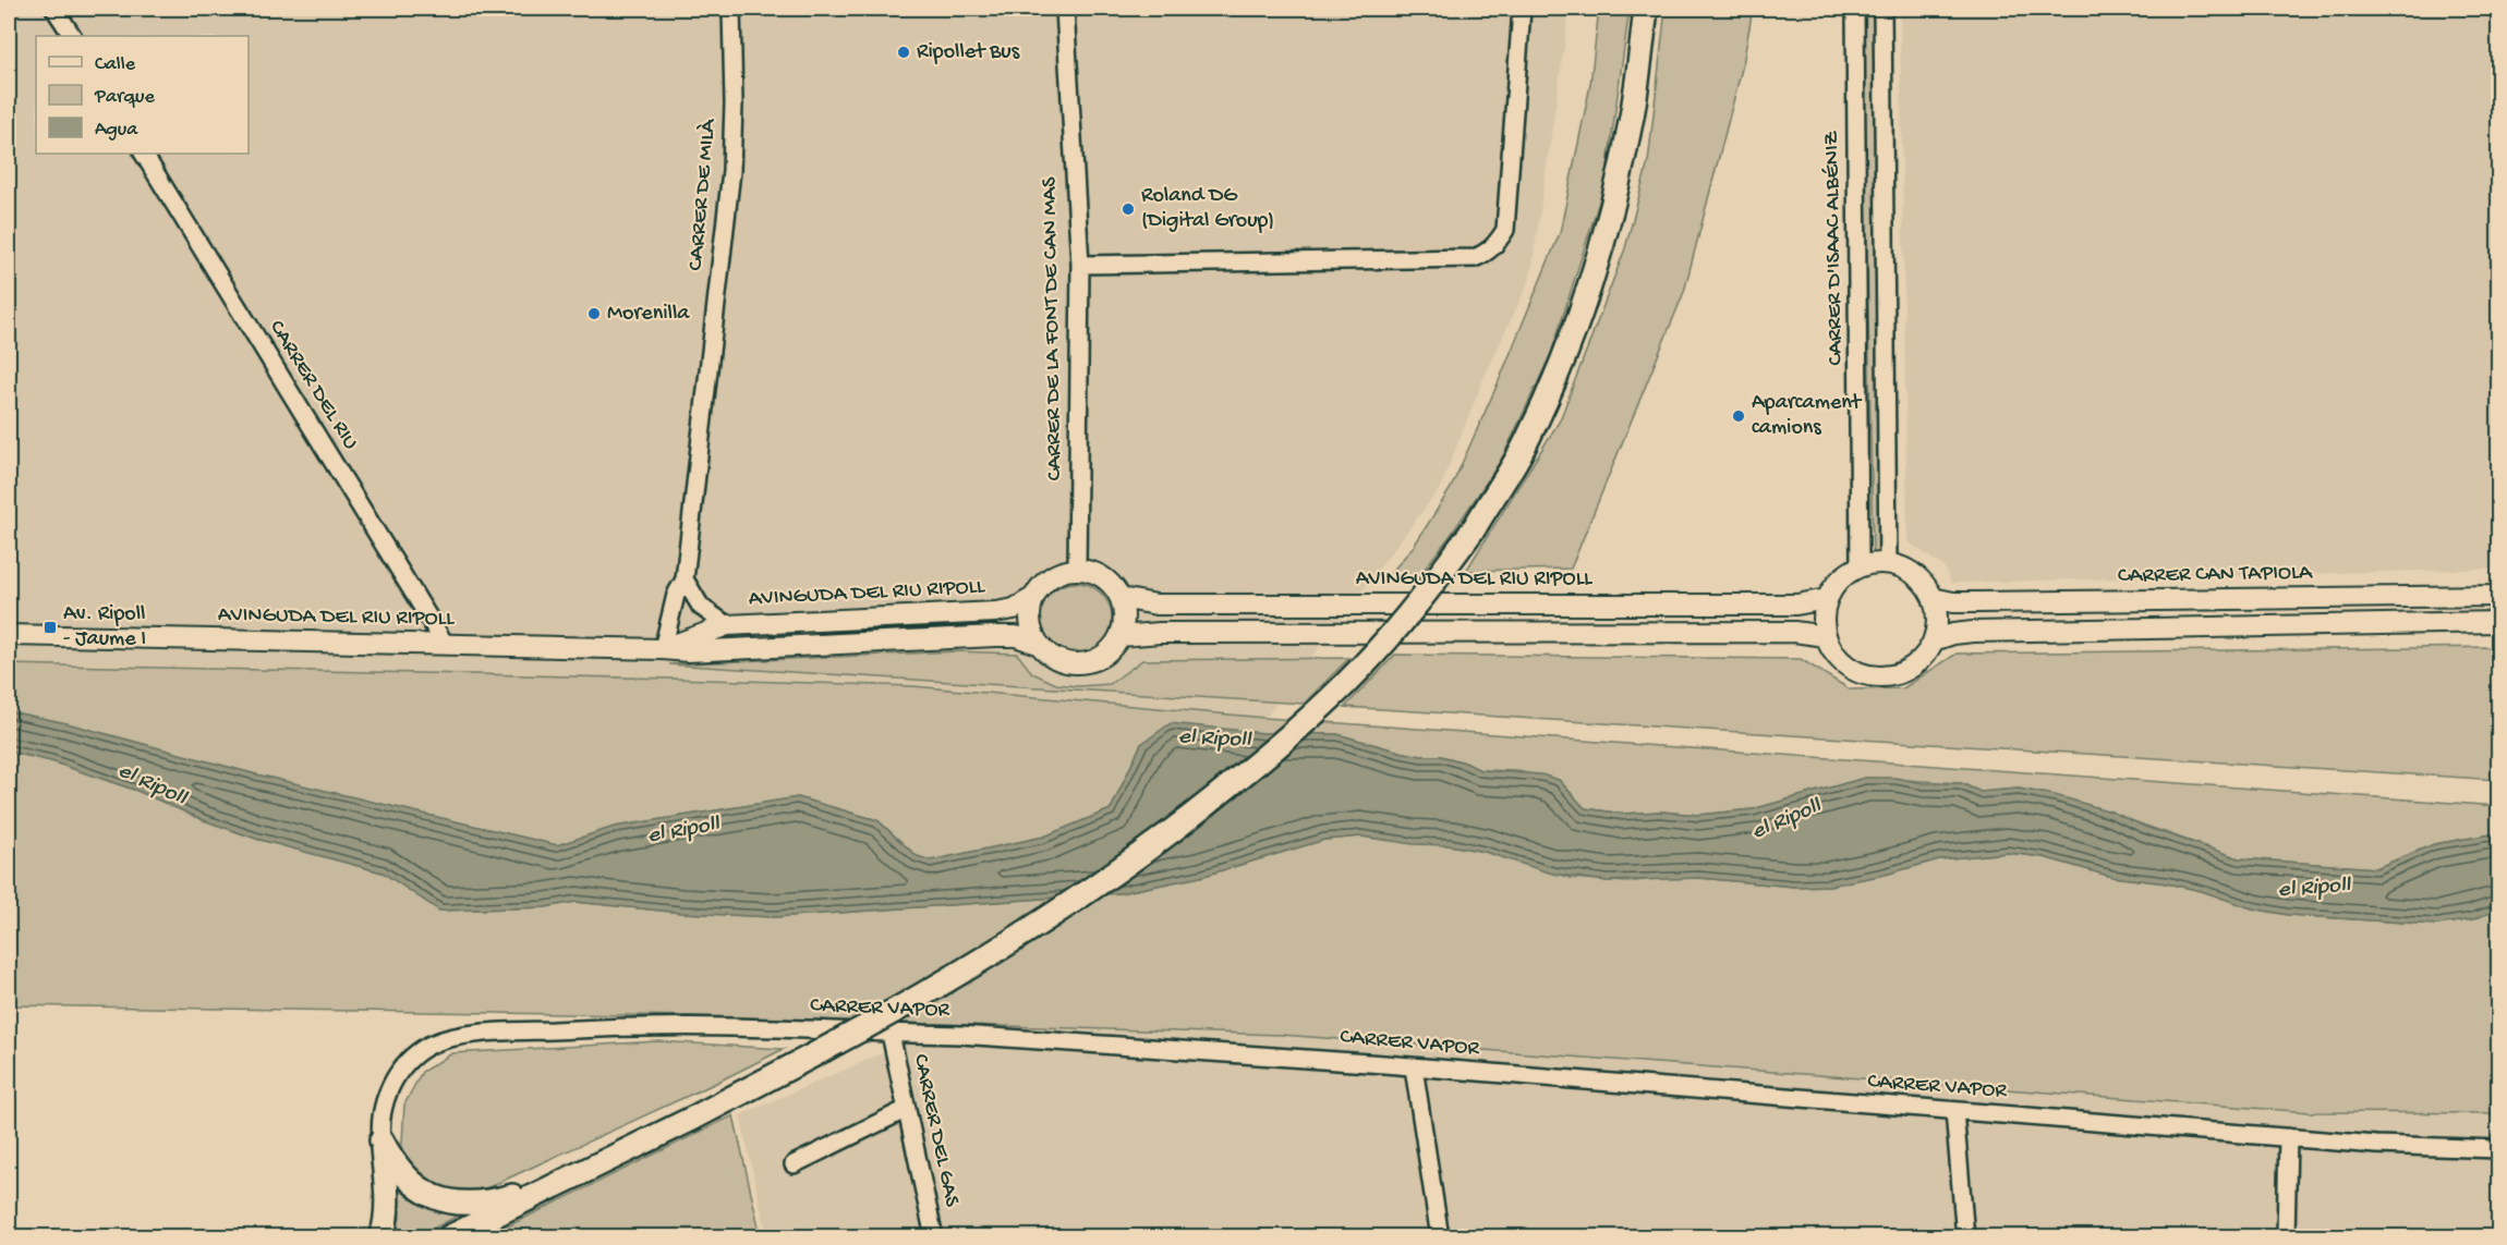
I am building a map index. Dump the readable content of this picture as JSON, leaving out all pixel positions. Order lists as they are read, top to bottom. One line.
{"streets":{"street":["CARRER DE MILÀ","CARRER D'ISAAC ALBÉNIZ","CARRER DE LA FONT DE CAN MAS","CARRER DEL RIU","CARRER CAN TAPIOLA","AVINGUDA DEL RIU RIPOLL","CARRER VAPOR","CARRER DEL GAS"]},"crossings":[["CARRER DE MILÀ","AVINGUDA DEL RIU RIPOLL"],["CARRER D'ISAAC ALBÉNIZ","CARRER CAN TAPIOLA"],["CARRER D'ISAAC ALBÉNIZ","AVINGUDA DEL RIU RIPOLL"],["CARRER DE LA FONT DE CAN MAS","AVINGUDA DEL RIU RIPOLL"],["CARRER DEL RIU","AVINGUDA DEL RIU RIPOLL"],["CARRER CAN TAPIOLA","AVINGUDA DEL RIU RIPOLL"],["CARRER VAPOR","CARRER DEL GAS"]],"water":["el Ripoll"],"places":{"other":["Ripollet Bus","Roland DG (Digital Group)","Morenilla","Aparcament camions"],"transit":["Av. Ripoll - Jaume I"]},"legend":["Calle","Parque","Agua"]}
